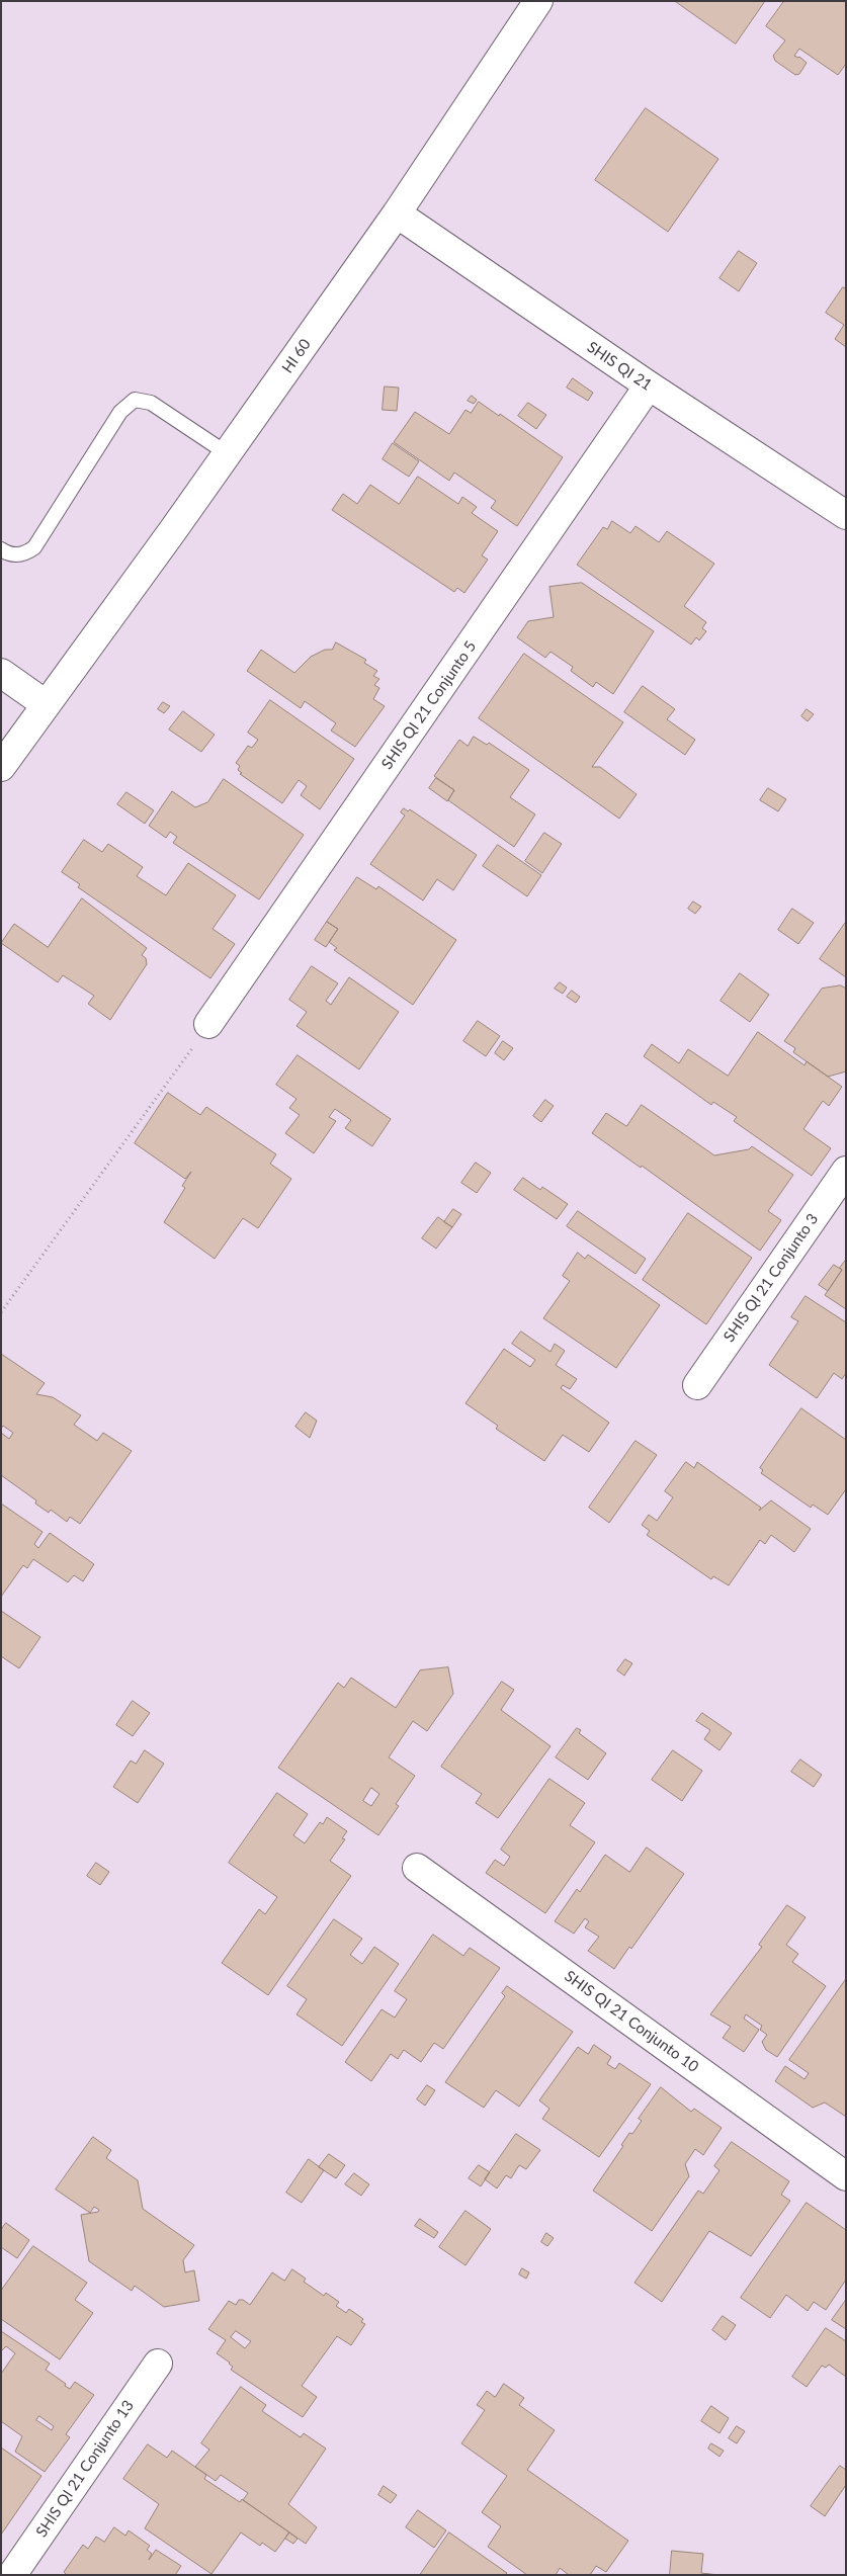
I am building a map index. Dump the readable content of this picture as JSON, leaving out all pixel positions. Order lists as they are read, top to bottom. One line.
{"streets":{"street":["HI 60","SHIS QI 21","SHIS QI 21 Conjunto 5","SHIS QI 21 Conjunto 3","SHIS QI 21 Conjunto 10","SHIS QI 21 Conjunto 13"]},"crossings":[["HI 60","SHIS QI 21"],["SHIS QI 21","SHIS QI 21 Conjunto 5"]]}
